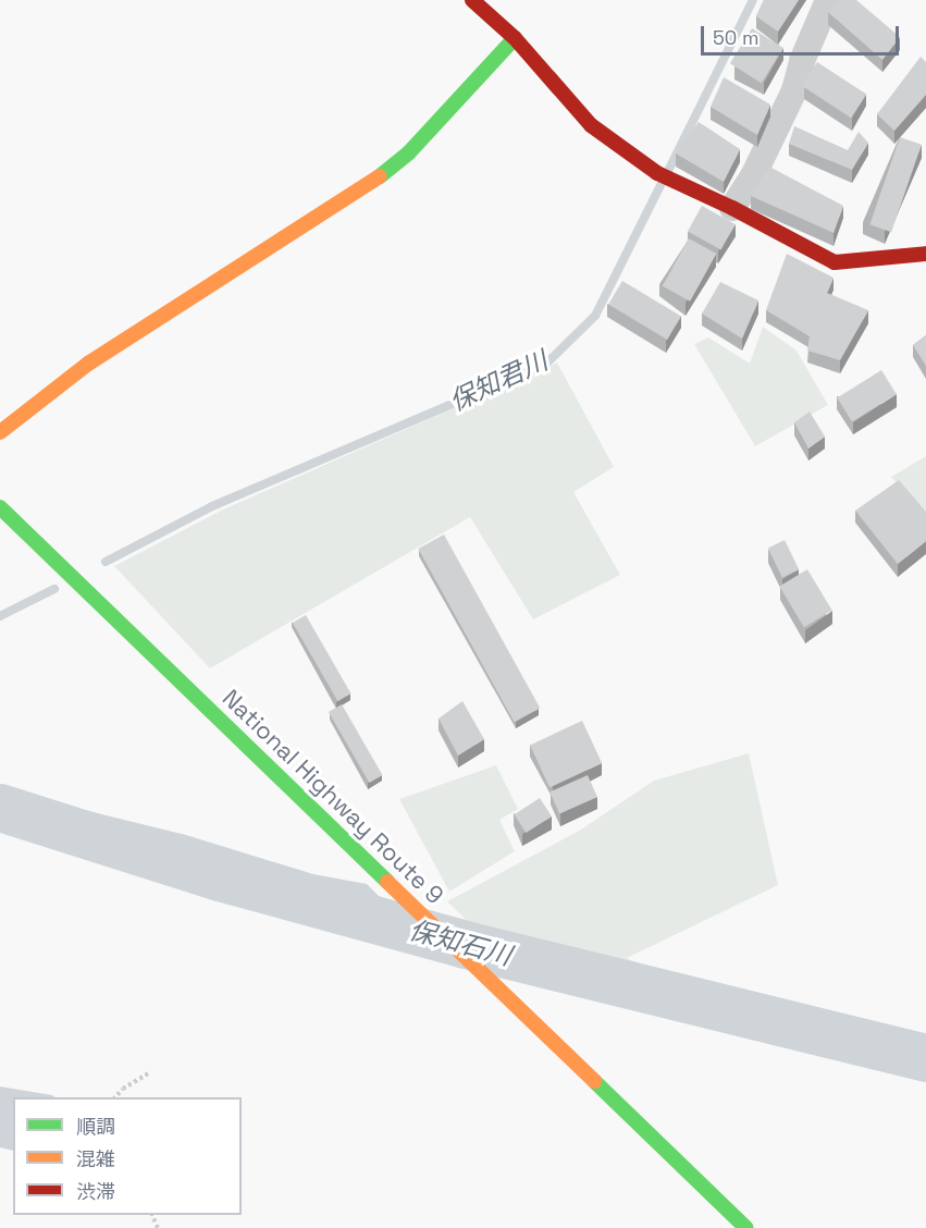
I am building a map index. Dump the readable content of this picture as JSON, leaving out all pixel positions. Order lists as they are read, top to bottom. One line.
{"streets":{"main road":["National Highway Route 9"]},"water":["保知君川","保知石川"],"legend":["順調","混雑","渋滞"],"scale_bar":"50 m"}
